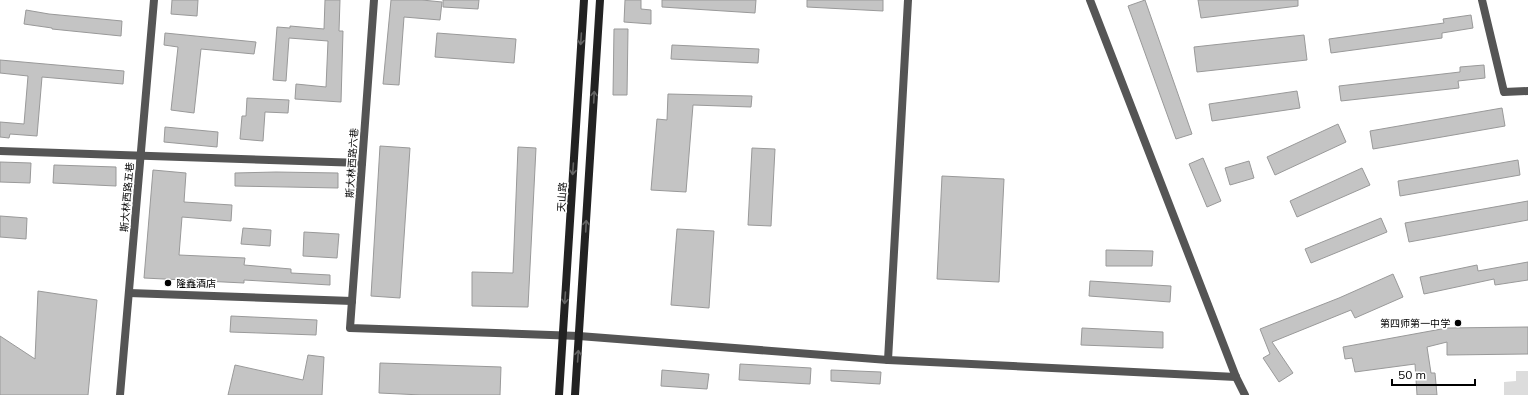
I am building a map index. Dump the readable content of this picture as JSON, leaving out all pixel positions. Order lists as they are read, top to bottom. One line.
{"streets":{"main road":["天山路"],"street":["斯大林西路六巷","斯大林西路五巷"]},"crossings":[["斯大林西路六巷","天山路"]],"places":["隆鑫酒店","第四师第一中学"],"scale_bar":"50 m"}
